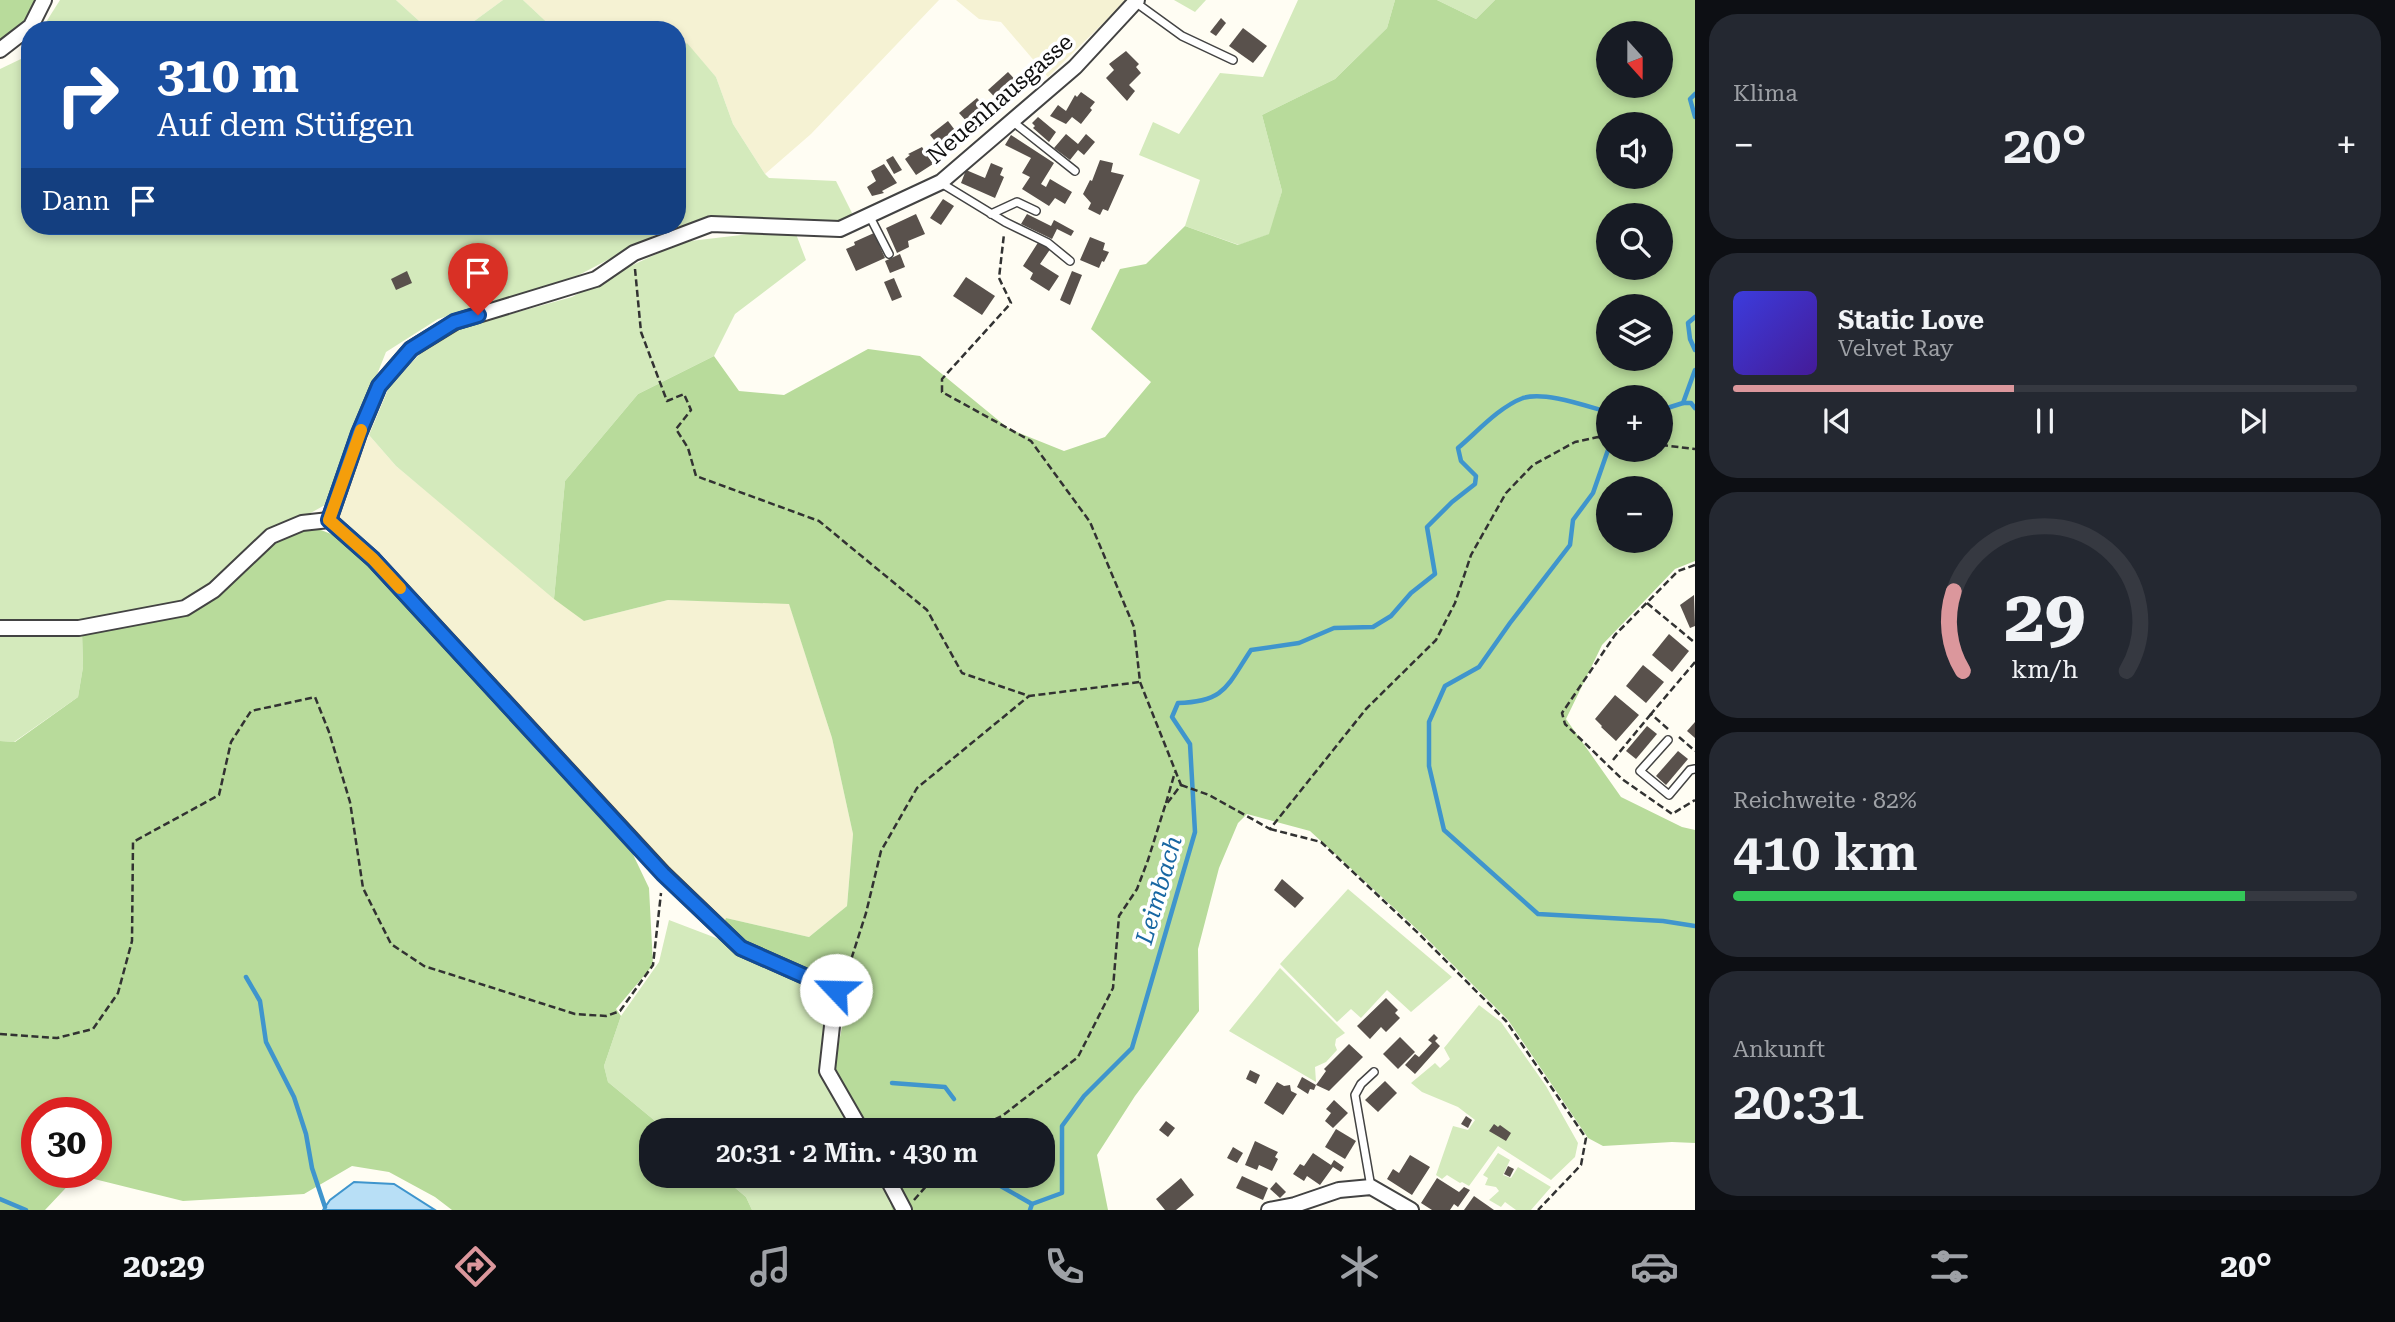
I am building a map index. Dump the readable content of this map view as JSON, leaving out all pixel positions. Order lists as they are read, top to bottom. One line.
{"streets":{"street":["Neuenhausgasse"]},"water":["Leimbach"],"north":"bottom","page":{"tile":["Klima",["Reichweite · 82%","410 km"],["Ankunft","20:31"]],"map_buttons":["+","−"],"turn":["310 m","Auf dem Stüfgen"],"heat":["−","20°","+"],"then":"Dann","song":["Static Love","Velvet Ray"],"limit":"30","trip":"20:31 · 2 Min. · 430 m","tabs":["20:29","20°"],"gauge":["29","km/h"]}}
